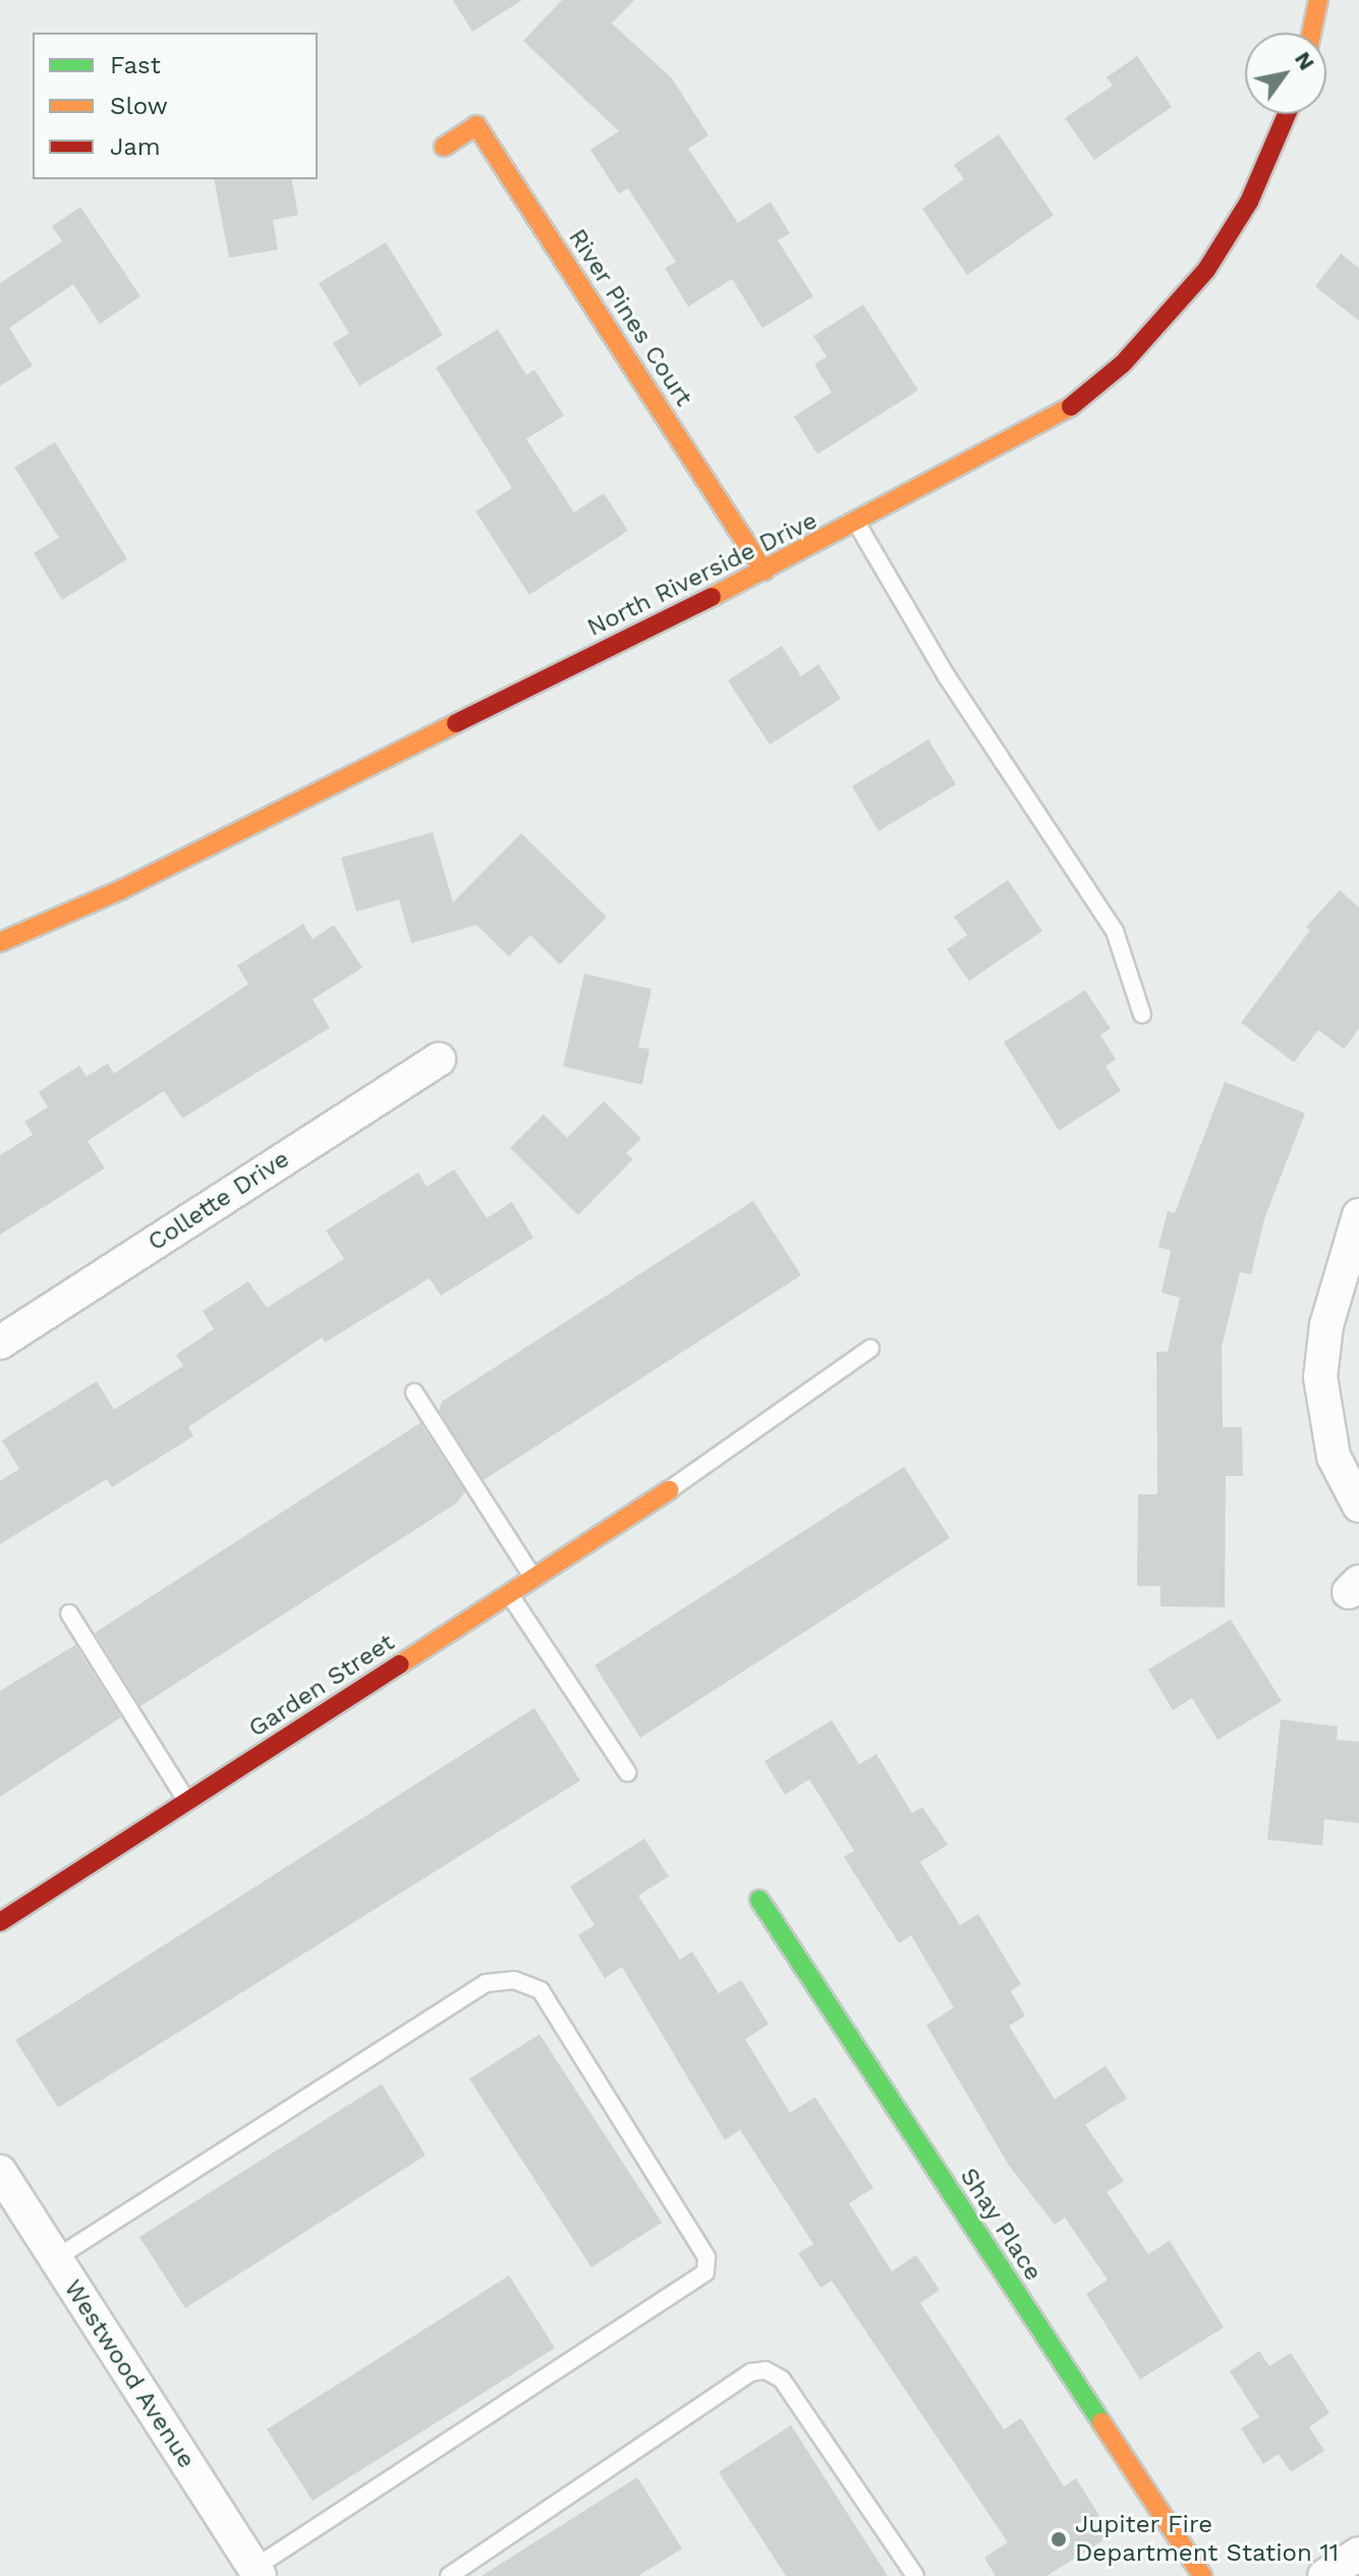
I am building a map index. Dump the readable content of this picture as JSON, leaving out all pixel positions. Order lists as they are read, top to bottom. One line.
{"streets":{"street":["River Pines Court","North Riverside Drive","Collette Drive","Garden Street","Shay Place","Westwood Avenue"]},"crossings":[["River Pines Court","North Riverside Drive"]],"places":["Jupiter Fire Department Station 11"],"legend":["Fast","Slow","Jam"],"north":"top right"}
